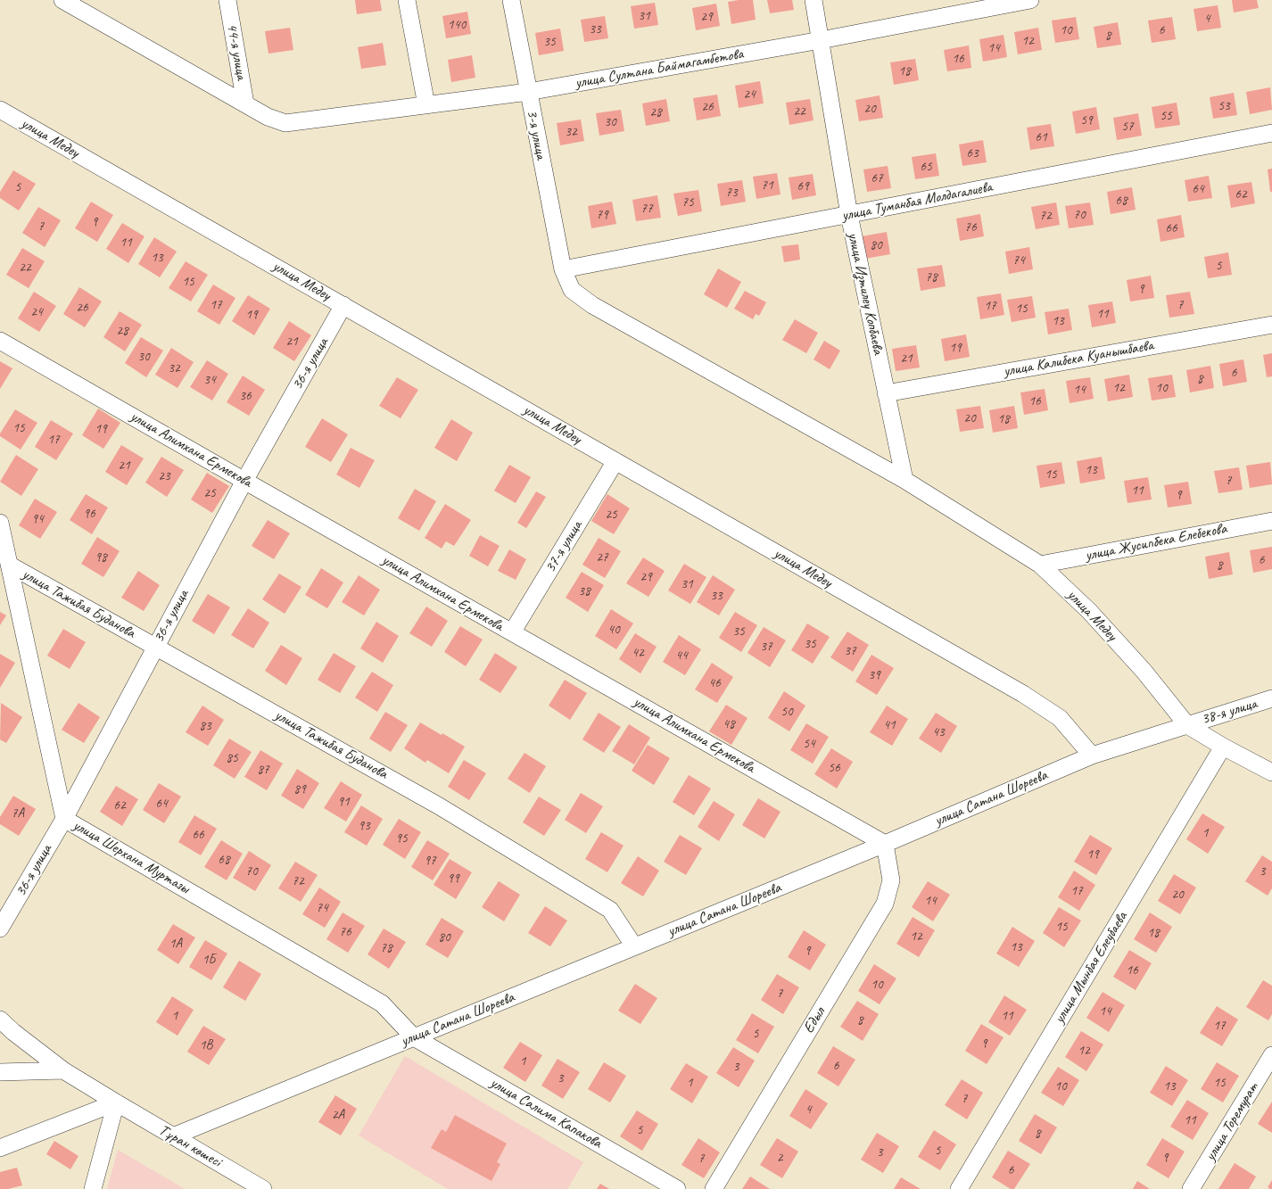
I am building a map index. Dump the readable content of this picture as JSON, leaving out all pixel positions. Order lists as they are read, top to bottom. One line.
{"streets":{"street":["44-я улица","улица Султана Баймагамбетова","3-я улица","улица Медеу","улица Туманбая Молдагалиева","улица Изтилеу Копбаева","улица Калибека Куанышбаева","36-я улица","улица Алимхана Ермекова","улица Жусипбека Елебекова","37-я улица","улица Тажибая Буданова","38-я улица","улица Сатана Шореева","улица Шерхана Муртазы","улица Мынбая Елеубаева","Едыл","улица Салима Капакова","улица Торемурат","Тұран көшесі"]},"crossings":[["44-я улица","улица Султана Баймагамбетова"],["улица Султана Баймагамбетова","3-я улица"],["улица Султана Баймагамбетова","улица Изтилеу Копбаева"],["3-я улица","улица Медеу"],["3-я улица","улица Туманбая Молдагалиева"],["улица Медеу","улица Туманбая Молдагалиева"],["улица Медеу","улица Изтилеу Копбаева"],["улица Медеу","36-я улица"],["улица Медеу","улица Жусипбека Елебекова"],["улица Медеу","37-я улица"],["улица Медеу","38-я улица"],["улица Медеу","улица Сатана Шореева"],["улица Туманбая Молдагалиева","улица Изтилеу Копбаева"],["улица Изтилеу Копбаева","улица Калибека Куанышбаева"],["36-я улица","улица Алимхана Ермекова"],["36-я улица","улица Тажибая Буданова"],["36-я улица","улица Шерхана Муртазы"],["улица Алимхана Ермекова","37-я улица"],["улица Алимхана Ермекова","улица Сатана Шореева"],["улица Алимхана Ермекова","Едыл"],["улица Тажибая Буданова","улица Сатана Шореева"],["улица Тажибая Буданова","улица Шерхана Муртазы"],["38-я улица","улица Сатана Шореева"],["улица Сатана Шореева","улица Шерхана Муртазы"],["улица Сатана Шореева","Едыл"],["улица Сатана Шореева","улица Салима Капакова"],["улица Сатана Шореева","Тұран көшесі"],["улица Шерхана Муртазы","улица Салима Капакова"]],"house_numbers":["31","29","4","140","33","10","6","8","12","35","14","16","18","24","53","26","20","22","28","55","59","30","57","32","61","63","65","67","71","69","5","64","73","62","68","75","77","79","70","72","9","7","76","66","11","80","13","74","5","22","78","15","9","17","7","17","26","15","24","11","19","13","28","21","19","30","21","32","6","8","34","12","10","14","36","16","20","18","15","19","17","21","13","15","23","7","11","25","9","96","25","94","98","27","6","8","29","31","38","33","40","35","35","37","37","42","44","39","46","50","48","41","83","43","54","85","56","87","89","91","64","62","7А","93","1","66","95","19","68","97","70","3","99","72","17","20","14","74","15","76","18","12","80","1А","13","78","9","1Б","16","10","7","14","1","11","8","17","5","9","1В","12","1","6","3","3","1","15","10","13","7","4","2А","11","5","8","5","3","2","9","7","6"]}
